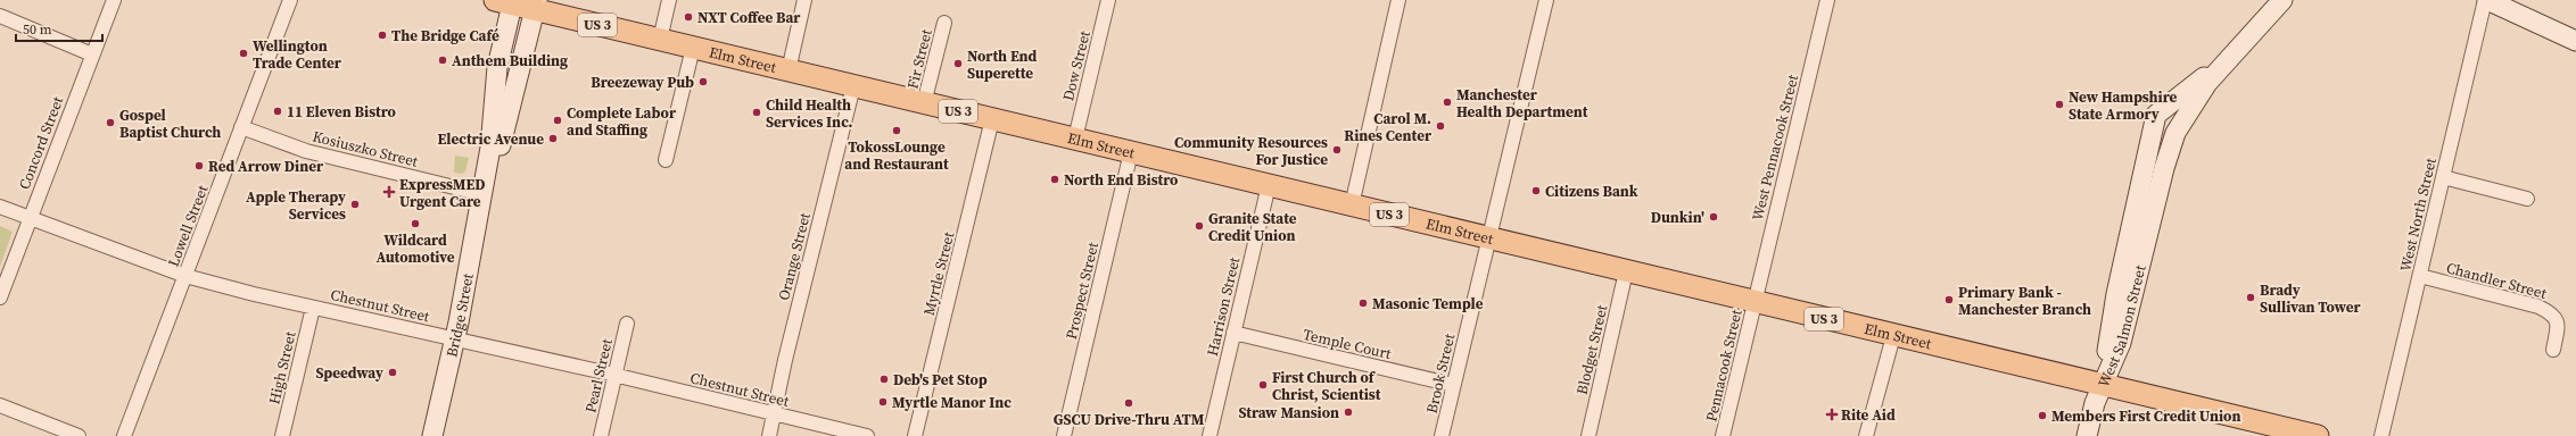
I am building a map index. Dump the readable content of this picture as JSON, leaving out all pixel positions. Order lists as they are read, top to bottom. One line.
{"streets":{"main road":["US 3","Elm Street","Bridge Street","West Salmon Street"],"street":["Fir Street","Dow Street","Concord Street","West Pennacook Street","Kosiuszko Street","West North Street","Lowell Street","Orange Street","Myrtle Street","Chandler Street","Prospect Street","Chestnut Street","Harrison Street","Temple Court","Blodget Street","Pennacook Street","High Street","Brook Street","Pearl Street"]},"crossings":[["Fir Street","Elm Street"],["Elm Street","Dow Street"],["Elm Street","West Pennacook Street"],["Elm Street","Orange Street"],["Elm Street","Myrtle Street"],["Elm Street","Prospect Street"],["Elm Street","Harrison Street"],["Elm Street","Bridge Street"],["Elm Street","West Salmon Street"],["Elm Street","Blodget Street"],["Elm Street","Pennacook Street"],["Elm Street","Brook Street"],["Concord Street","Chestnut Street"],["West Pennacook Street","Pennacook Street"],["Kosiuszko Street","Lowell Street"],["Kosiuszko Street","Bridge Street"],["West North Street","Chandler Street"],["Lowell Street","Chestnut Street"],["Orange Street","Chestnut Street"],["Chestnut Street","Bridge Street"],["Chestnut Street","High Street"],["Chestnut Street","Pearl Street"],["Harrison Street","Temple Court"],["Temple Court","Brook Street"]],"places":{"other":["NXT Coffee Bar","The Bridge Café","Wellington Trade Center","Anthem Building","North End Superette","Breezeway Pub","Manchester Health Department","New Hampshire State Armory","11 Eleven Bistro","Child Health Services Inc.","Complete Labor and Staffing","Gospel Baptist Church","Carol M. Rines Center","TokossLounge and Restaurant","Electric Avenue","Community Resources For Justice","Red Arrow Diner","North End Bistro","Citizens Bank","Apple Therapy Services","Dunkin'","Wildcard Automotive","Granite State Credit Union","Brady Sullivan Tower","Primary Bank - Manchester Branch","Masonic Temple","Speedway","Deb's Pet Stop","First Church of Christ, Scientist","Myrtle Manor Inc","GSCU Drive-Thru ATM","Straw Mansion","Members First Credit Union"],"health":["ExpressMED Urgent Care","Rite Aid"]},"scale_bar":"50 m"}
